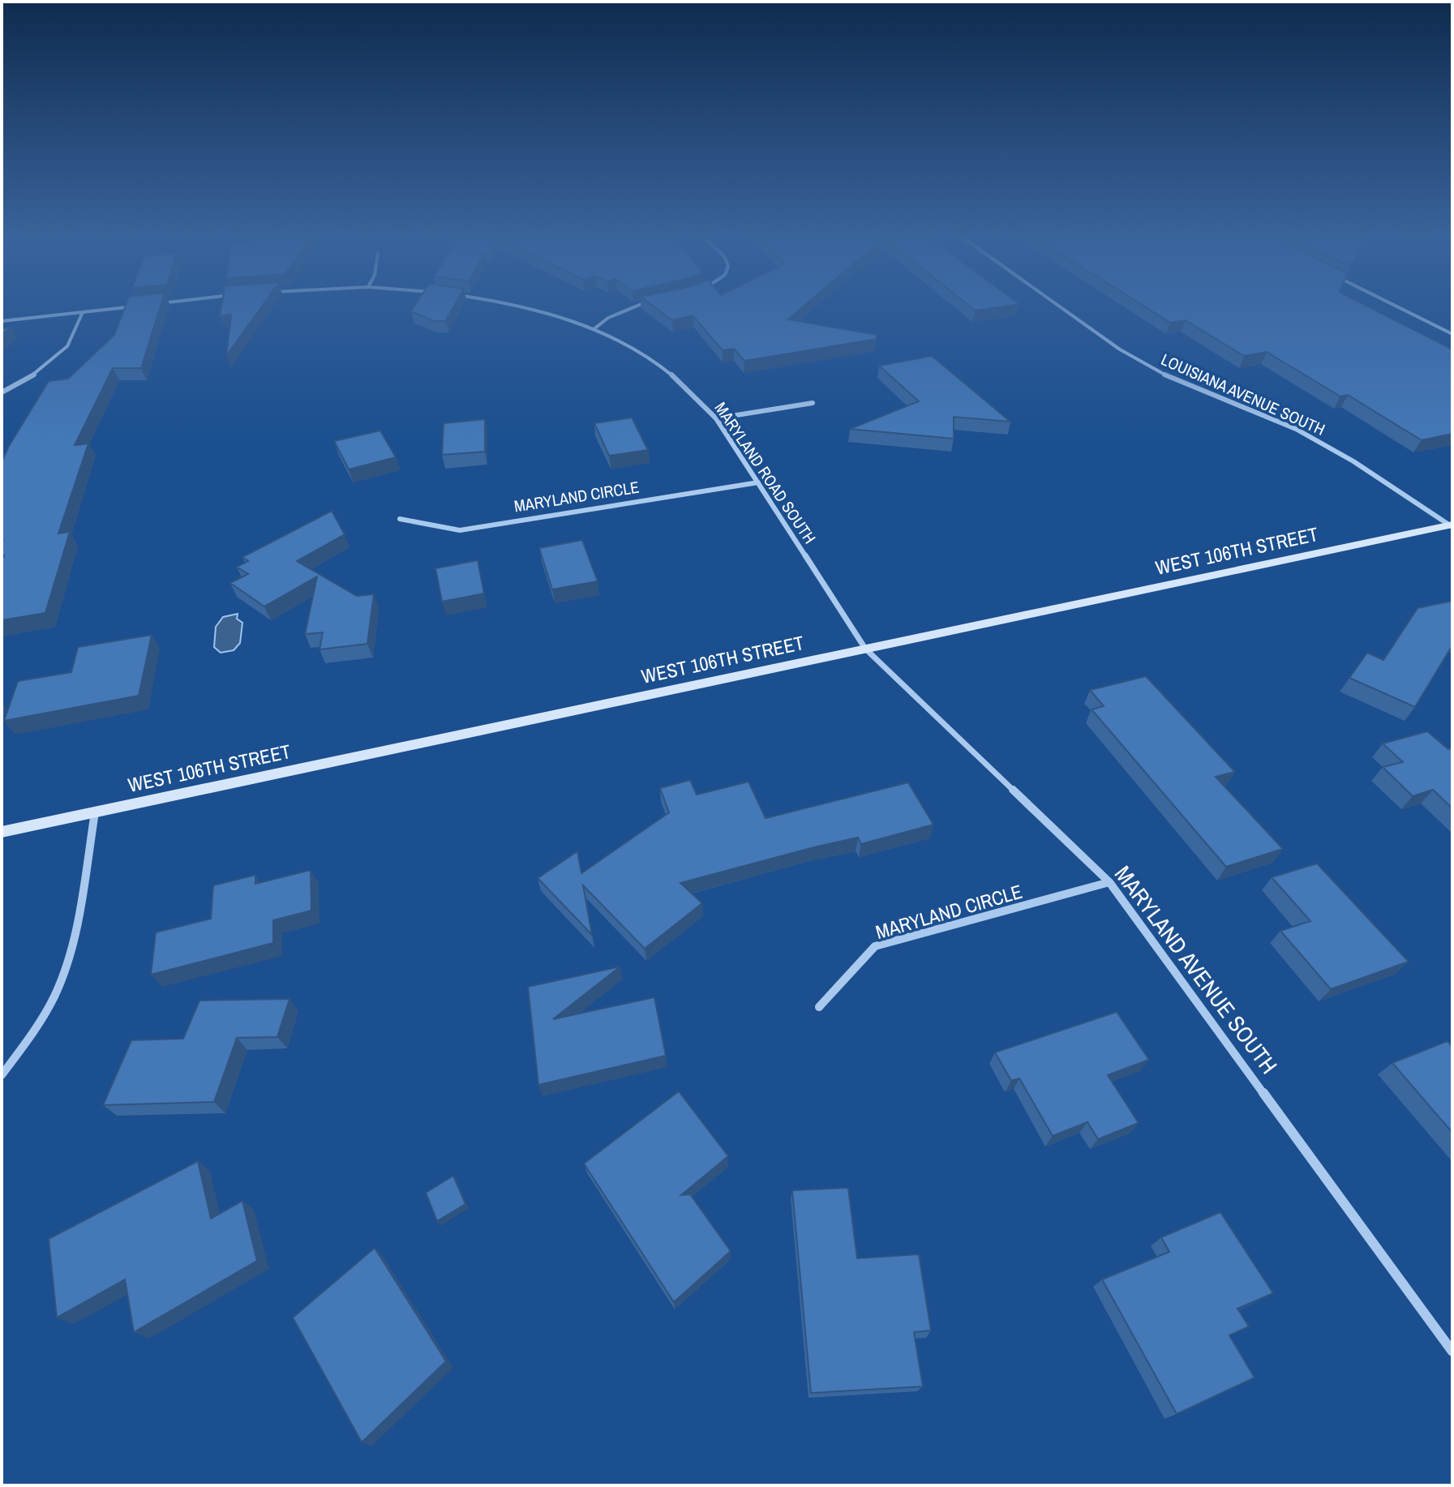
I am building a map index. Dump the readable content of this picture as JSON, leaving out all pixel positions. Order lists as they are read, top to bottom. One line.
{"streets":{"street":["LOUISIANA AVENUE SOUTH","MARYLAND ROAD SOUTH","MARYLAND CIRCLE","WEST 106TH STREET","MARYLAND AVENUE SOUTH"]},"crossings":[["LOUISIANA AVENUE SOUTH","WEST 106TH STREET"],["MARYLAND ROAD SOUTH","MARYLAND CIRCLE"],["MARYLAND ROAD SOUTH","WEST 106TH STREET"],["MARYLAND ROAD SOUTH","MARYLAND AVENUE SOUTH"],["MARYLAND CIRCLE","MARYLAND AVENUE SOUTH"],["WEST 106TH STREET","MARYLAND AVENUE SOUTH"]]}
